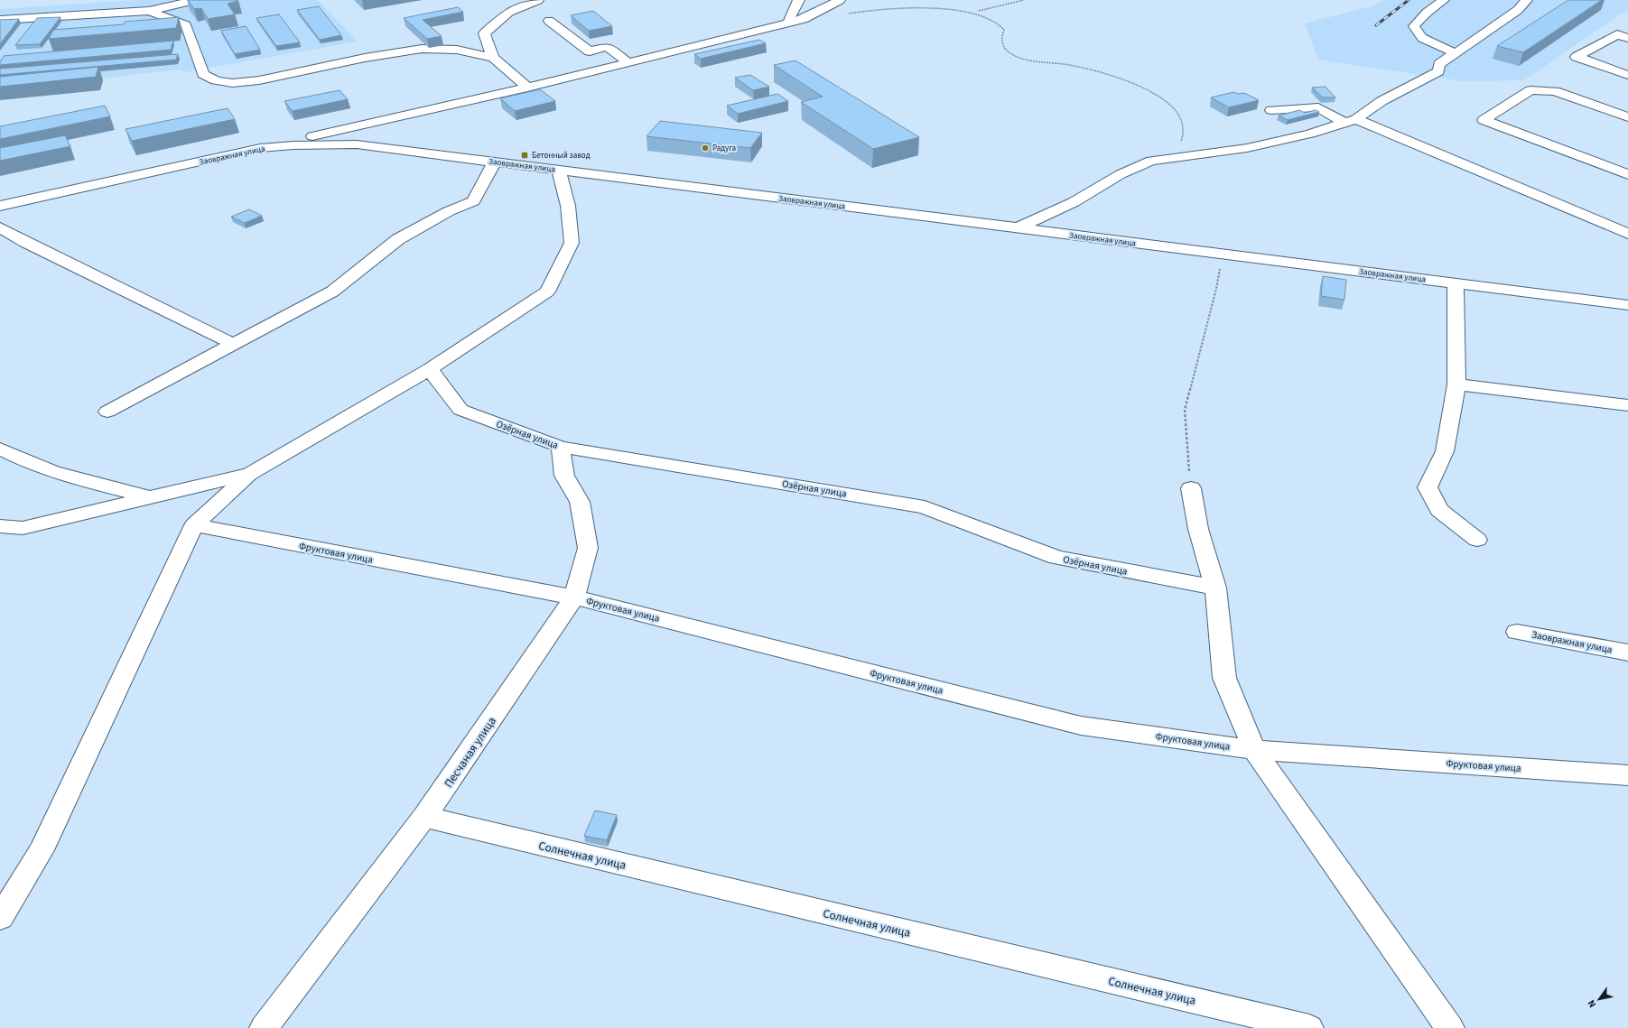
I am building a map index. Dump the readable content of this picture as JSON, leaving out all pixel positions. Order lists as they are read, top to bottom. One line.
{"streets":{"street":["Заовражная улица","Озёрная улица","Фруктовая улица","Песчаная улица","Солнечная улица"]},"crossings":[["Озёрная улица","Песчаная улица"],["Фруктовая улица","Песчаная улица"],["Песчаная улица","Солнечная улица"]],"places":{"other":["Радуга"],"transit":["Бетонный завод"]},"north":"bottom left"}
